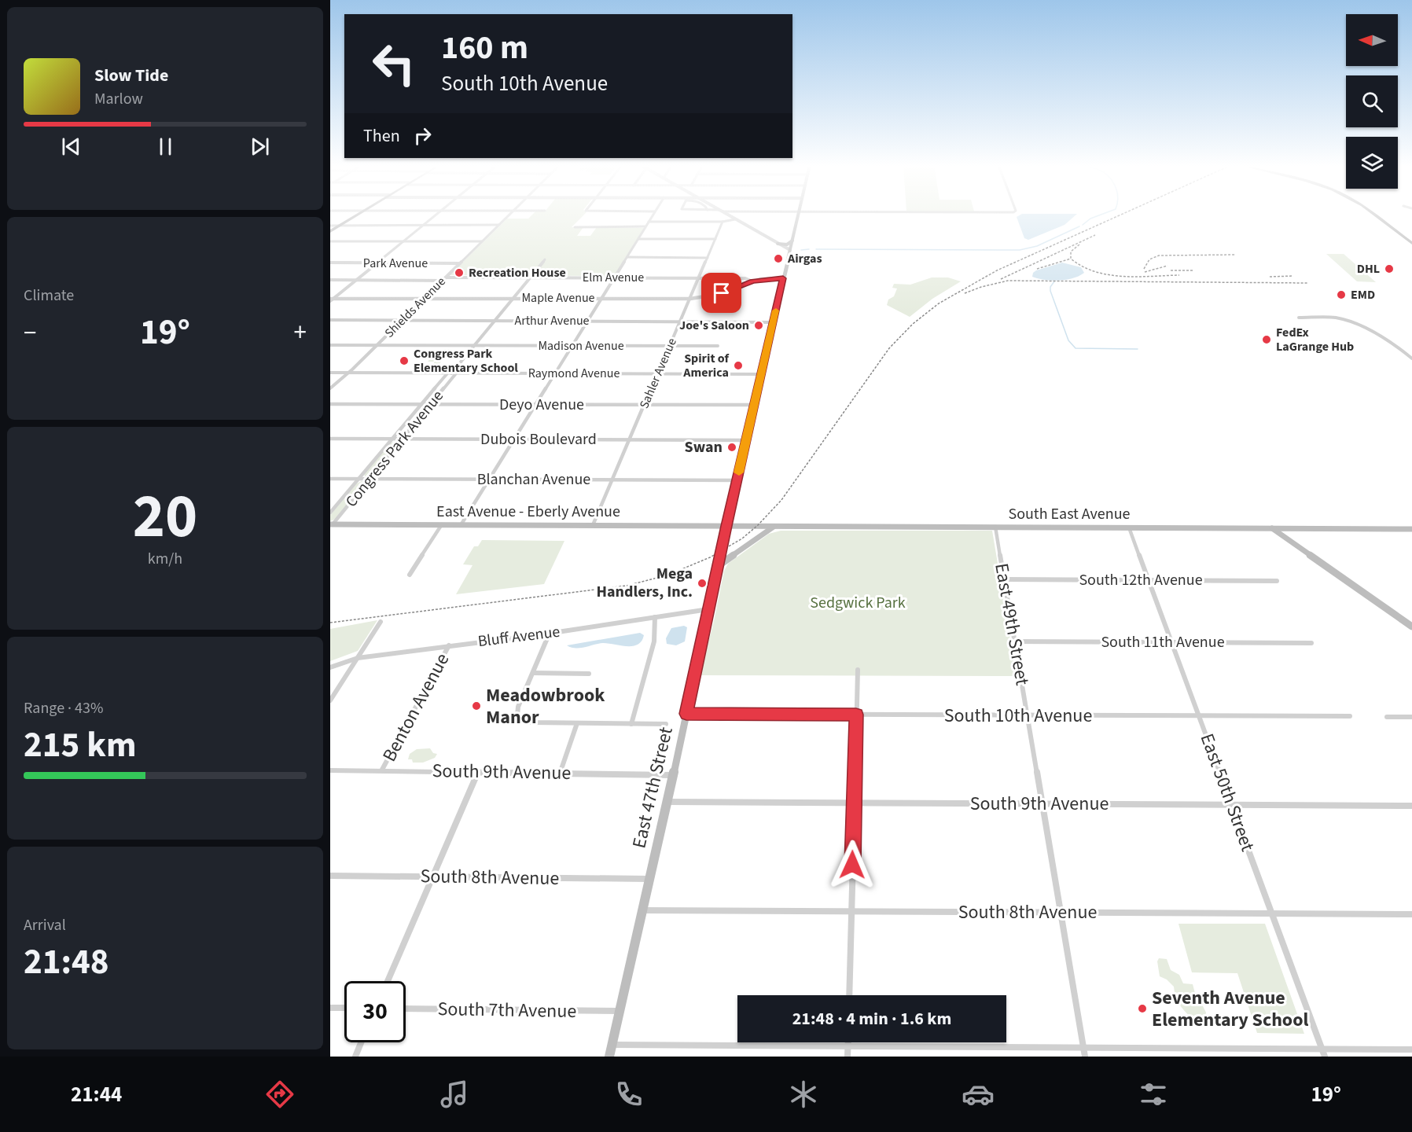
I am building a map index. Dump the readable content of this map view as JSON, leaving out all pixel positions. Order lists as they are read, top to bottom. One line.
{"streets":{"main road":["East Avenue - Eberly Avenue","South East Avenue","East 47th Street"],"street":["Park Avenue","Elm Avenue","Maple Avenue","Shields Avenue","Arthur Avenue","Madison Avenue","Raymond Avenue","Sahler Avenue","Deyo Avenue","Dubois Boulevard","Congress Park Avenue","Blanchan Avenue","South 12th Avenue","East 49th Street","Bluff Avenue","South 11th Avenue","Benton Avenue","South 10th Avenue","South 9th Avenue","East 50th Street","South 8th Avenue","South 7th Avenue"]},"crossings":[["Park Avenue","Shields Avenue"],["Elm Avenue","Maple Avenue"],["Elm Avenue","Shields Avenue"],["Elm Avenue","Sahler Avenue"],["Elm Avenue","Congress Park Avenue"],["Maple Avenue","Shields Avenue"],["Maple Avenue","Sahler Avenue"],["Maple Avenue","Congress Park Avenue"],["Maple Avenue","East 47th Street"],["Shields Avenue","Arthur Avenue"],["Shields Avenue","Madison Avenue"],["Shields Avenue","Raymond Avenue"],["Arthur Avenue","Sahler Avenue"],["Arthur Avenue","Congress Park Avenue"],["Arthur Avenue","East 47th Street"],["Madison Avenue","Sahler Avenue"],["Madison Avenue","Congress Park Avenue"],["Raymond Avenue","Sahler Avenue"],["Raymond Avenue","Congress Park Avenue"],["Raymond Avenue","East 47th Street"],["Sahler Avenue","Deyo Avenue"],["Sahler Avenue","Dubois Boulevard"],["Sahler Avenue","Blanchan Avenue"],["Sahler Avenue","East Avenue - Eberly Avenue"],["Deyo Avenue","Congress Park Avenue"],["Deyo Avenue","East 47th Street"],["Dubois Boulevard","Congress Park Avenue"],["Dubois Boulevard","East 47th Street"],["Congress Park Avenue","Blanchan Avenue"],["Congress Park Avenue","East Avenue - Eberly Avenue"],["Blanchan Avenue","East 47th Street"],["East Avenue - Eberly Avenue","South East Avenue"],["East Avenue - Eberly Avenue","East 47th Street"],["South East Avenue","East 49th Street"],["South East Avenue","East 47th Street"],["South East Avenue","East 50th Street"],["South 12th Avenue","East 49th Street"],["South 12th Avenue","East 50th Street"],["East 49th Street","South 11th Avenue"],["East 49th Street","South 10th Avenue"],["East 49th Street","South 9th Avenue"],["East 49th Street","South 8th Avenue"],["Bluff Avenue","Benton Avenue"],["Bluff Avenue","East 47th Street"],["South 11th Avenue","East 50th Street"],["Benton Avenue","South 9th Avenue"],["South 10th Avenue","East 47th Street"],["South 10th Avenue","East 50th Street"],["South 9th Avenue","East 47th Street"],["South 9th Avenue","East 50th Street"],["East 47th Street","South 8th Avenue"],["East 47th Street","South 7th Avenue"],["East 50th Street","South 8th Avenue"]],"parks":["Sedgwick Park"],"places":["Airgas","DHL","Recreation House","EMD","Joe's Saloon","FedEx LaGrange Hub","Congress Park Elementary School","Spirit of America","Swan","Mega Handlers, Inc.","Meadowbrook Manor","Seventh Avenue Elementary School"],"north":"left","page":{"turn":["160 m","South 10th Avenue"],"song":["Slow Tide","Marlow"],"then":"Then","tile":["Climate",["20","km/h"],["Range · 43%","215 km"],["Arrival","21:48"]],"heat":["−","19°","+"],"limit":"30","trip":"21:48 · 4 min · 1.6 km","tabs":["21:44","19°"]}}
